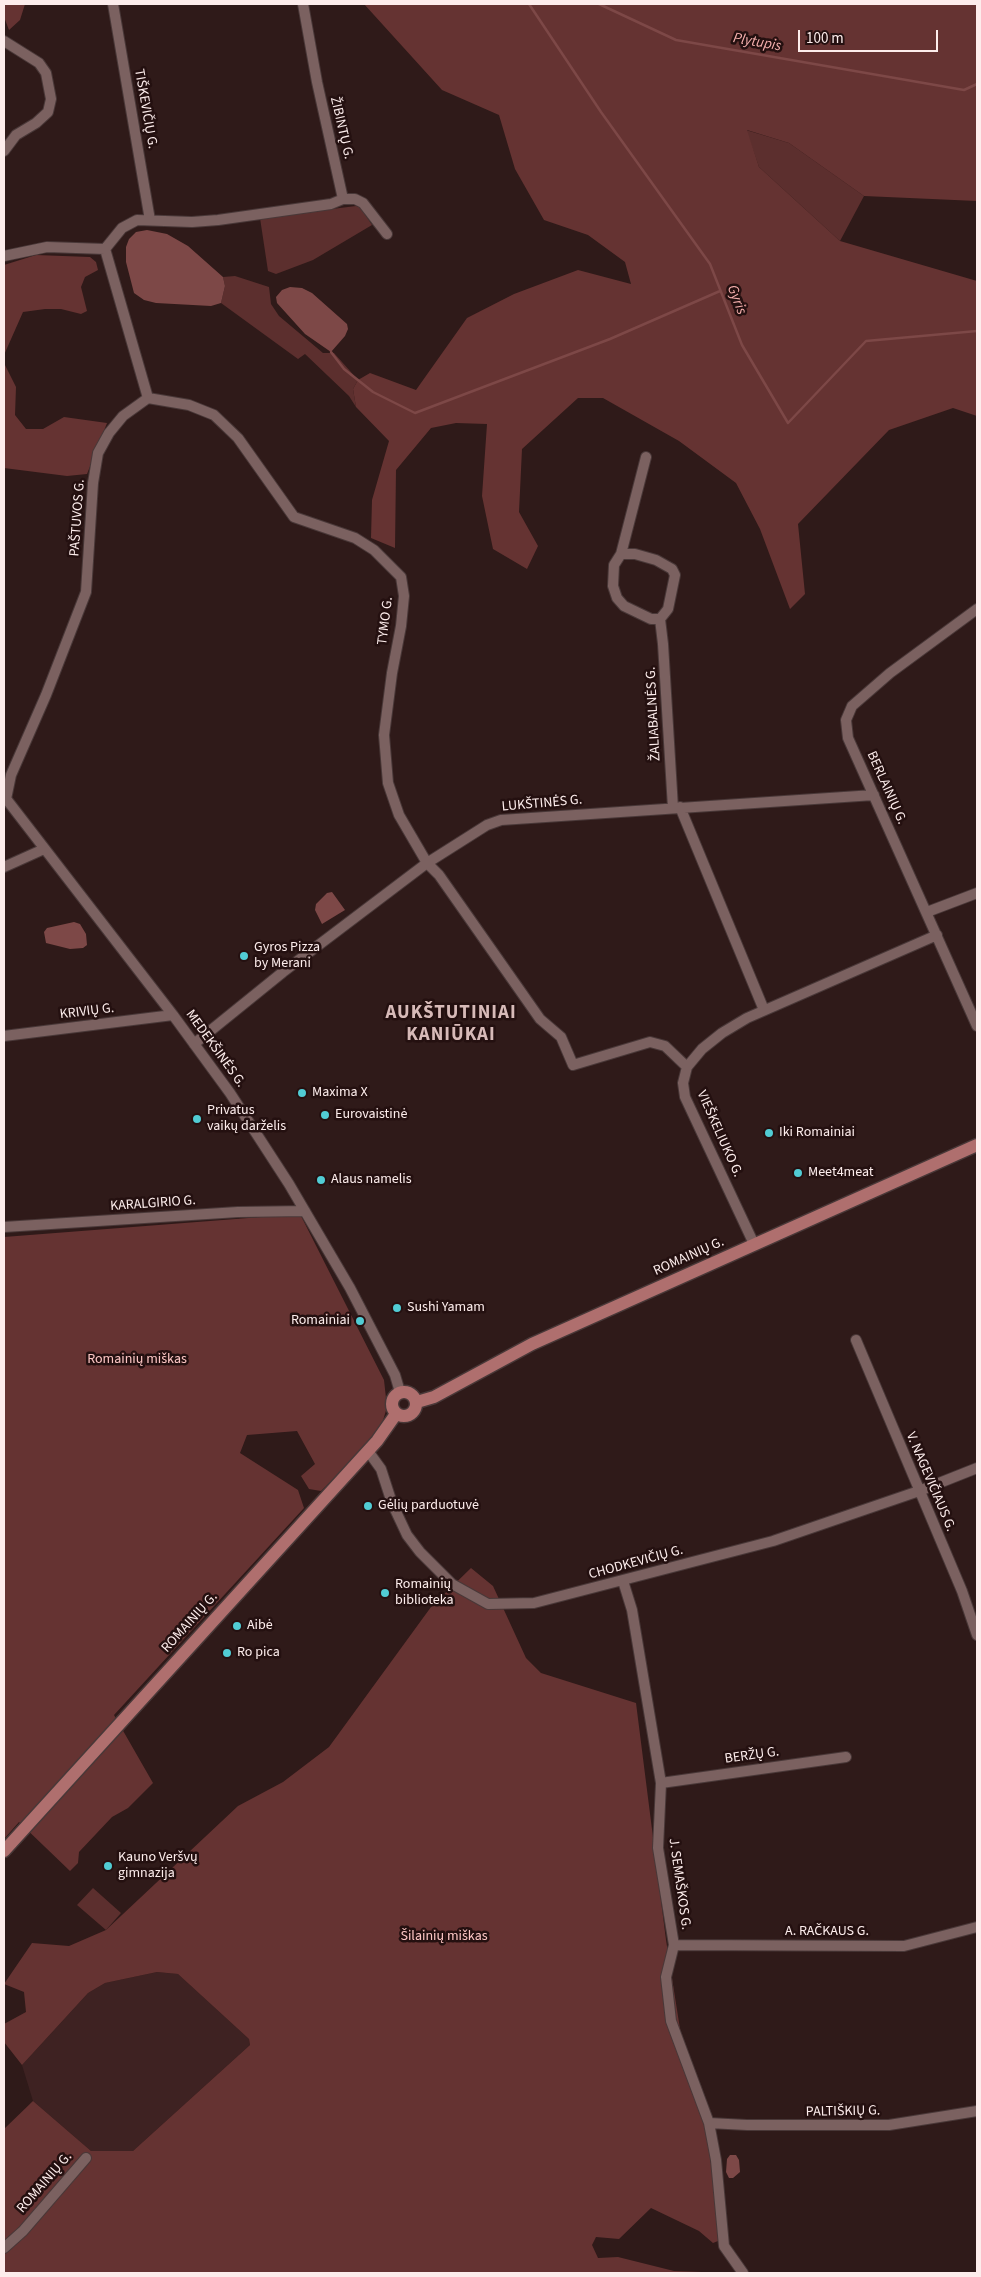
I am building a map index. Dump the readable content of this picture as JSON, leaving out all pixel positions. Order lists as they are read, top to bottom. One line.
{"streets":{"main road":["ROMAINIŲ G."],"street":["TIŠKEVIČIŲ G.","ŽIBINTŲ G.","PAŠTUVOS G.","TYMO G.","ŽALIABALNĖS G.","BERLAINIŲ G.","LUKŠTINĖS G.","KRIVIŲ G.","MEDEKŠINĖS G.","VIEŠKELIUKO G.","KARALGIRIO G.","V. NAGEVIČIAUS G.","CHODKEVIČIŲ G.","BERŽŲ G.","J. SEMAŠKOS G.","A. RAČKAUS G.","PALTIŠKIŲ G."]},"crossings":[["PAŠTUVOS G.","TYMO G."],["PAŠTUVOS G.","MEDEKŠINĖS G."],["TYMO G.","LUKŠTINĖS G."],["TYMO G.","VIEŠKELIUKO G."],["ŽALIABALNĖS G.","LUKŠTINĖS G."],["BERLAINIŲ G.","LUKŠTINĖS G."],["LUKŠTINĖS G.","MEDEKŠINĖS G."],["KRIVIŲ G.","MEDEKŠINĖS G."],["MEDEKŠINĖS G.","KARALGIRIO G."],["MEDEKŠINĖS G.","ROMAINIŲ G."],["VIEŠKELIUKO G.","ROMAINIŲ G."],["ROMAINIŲ G.","CHODKEVIČIŲ G."],["V. NAGEVIČIAUS G.","CHODKEVIČIŲ G."],["CHODKEVIČIŲ G.","J. SEMAŠKOS G."],["BERŽŲ G.","J. SEMAŠKOS G."],["J. SEMAŠKOS G.","A. RAČKAUS G."],["J. SEMAŠKOS G.","PALTIŠKIŲ G."]],"districts":["AUKŠTUTINIAI KANIŪKAI"],"water":["Plytupis","Gyris"],"parks":["Romainių miškas","Šilainių miškas"],"places":["Gyros Pizza by Merani","Maxima X","Eurovaistinė","Privatus vaikų darželis","Iki Romainiai","Meet4meat","Alaus namelis","Sushi Yamam","Romainiai","Gėlių parduotuvė","Romainių biblioteka","Aibė","Ro pica","Kauno Veršvų gimnazija"],"scale_bar":"100 m"}
